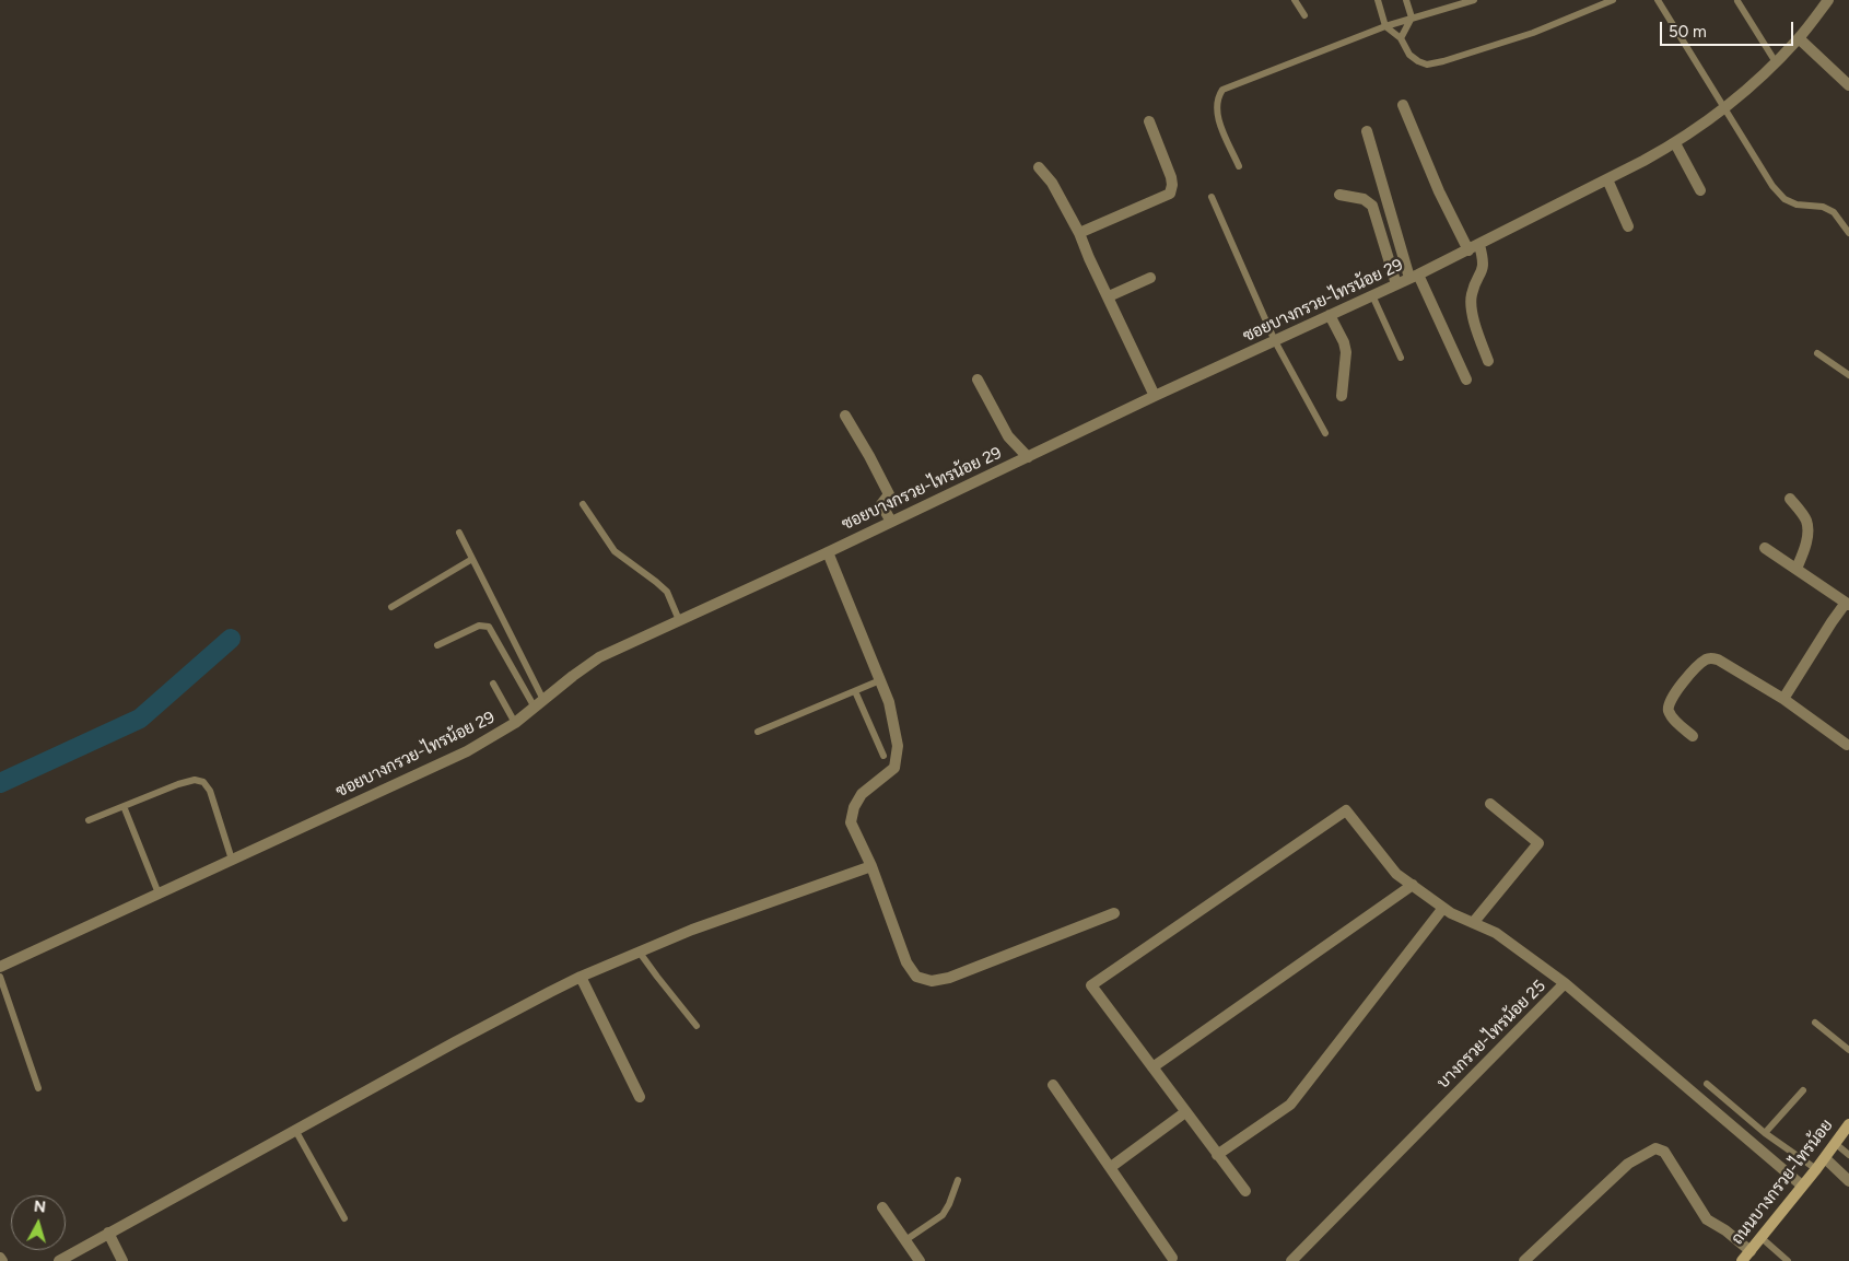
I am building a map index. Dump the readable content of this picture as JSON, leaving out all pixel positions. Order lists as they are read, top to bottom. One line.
{"streets":{"main road":["ถนนบางกรวย-ไทรน้อย"],"street":["ซอยบางกรวย-ไทรน้อย 29","บางกรวย-ไทรน้อย 25"]},"crossings":[["บางกรวย-ไทรน้อย 25","ถนนบางกรวย-ไทรน้อย"]],"scale_bar":"50 m","north":"top"}
